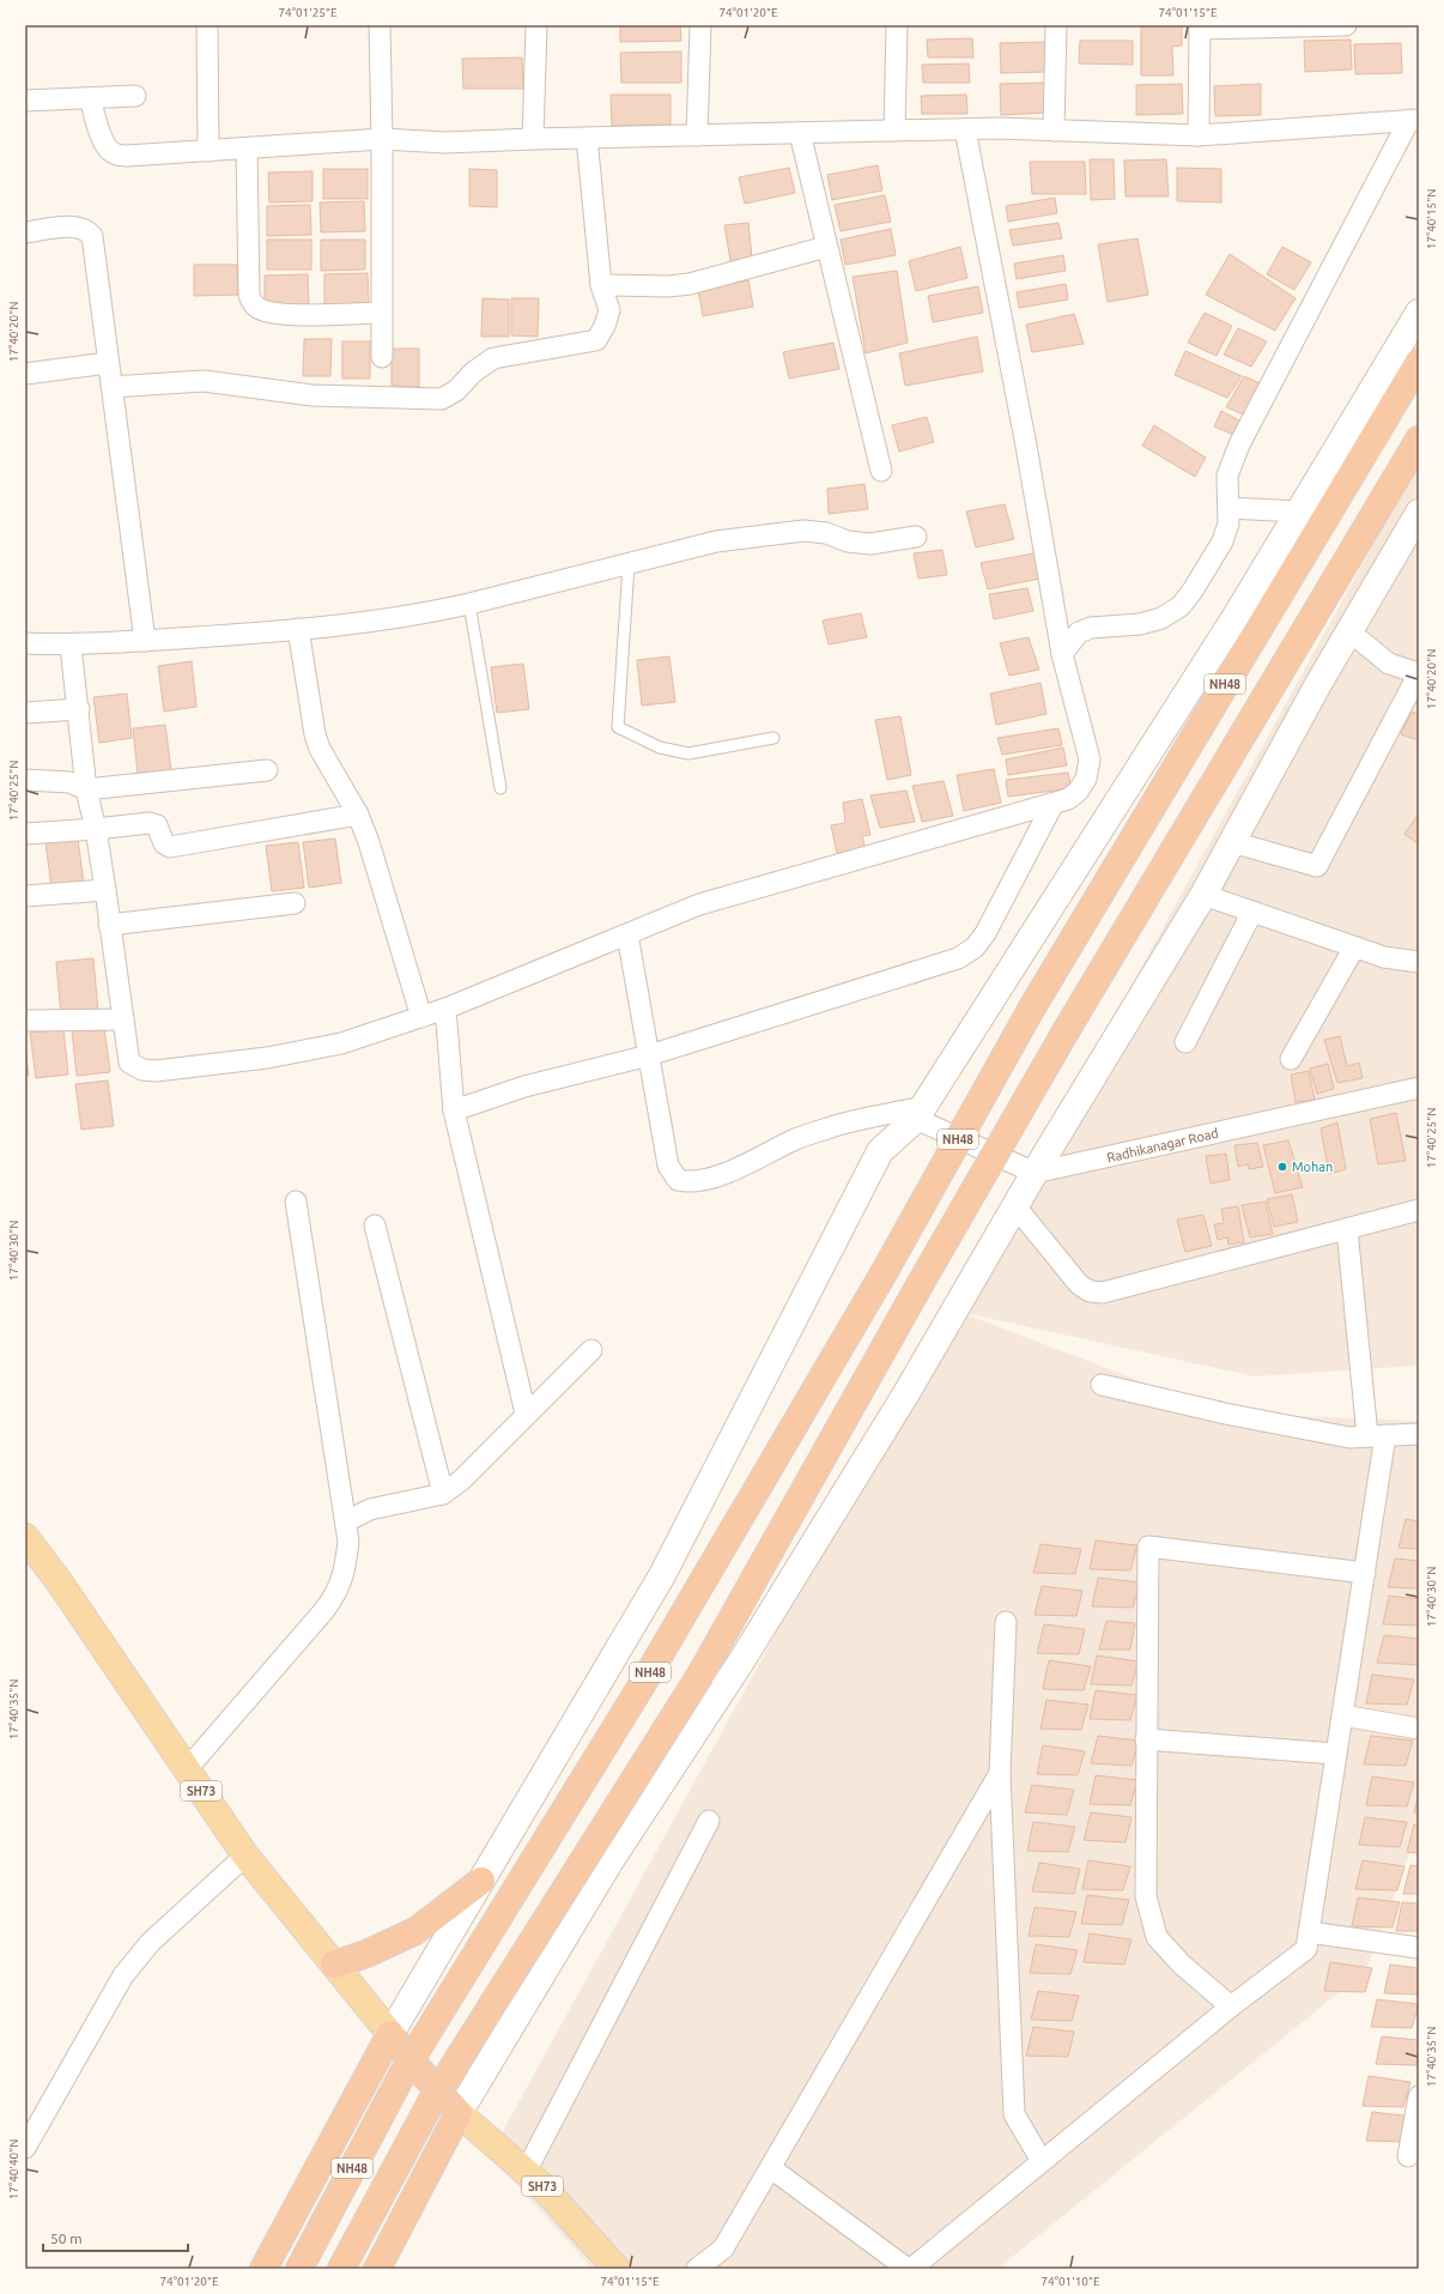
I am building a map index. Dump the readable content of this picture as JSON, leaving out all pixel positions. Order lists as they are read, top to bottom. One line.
{"streets":{"highway":["NH48","SH73"],"street":["Radhikanagar Road"]},"places":["Mohan"],"scale_bar":"50 m","coordinates":["74°01'25\"E","74°01'20\"E","74°01'15\"E","17°40'15\"N","17°40'20\"N","17°40'25\"N","17°40'30\"N","17°40'35\"N","17°40'40\"N","74°01'10\"E"]}
